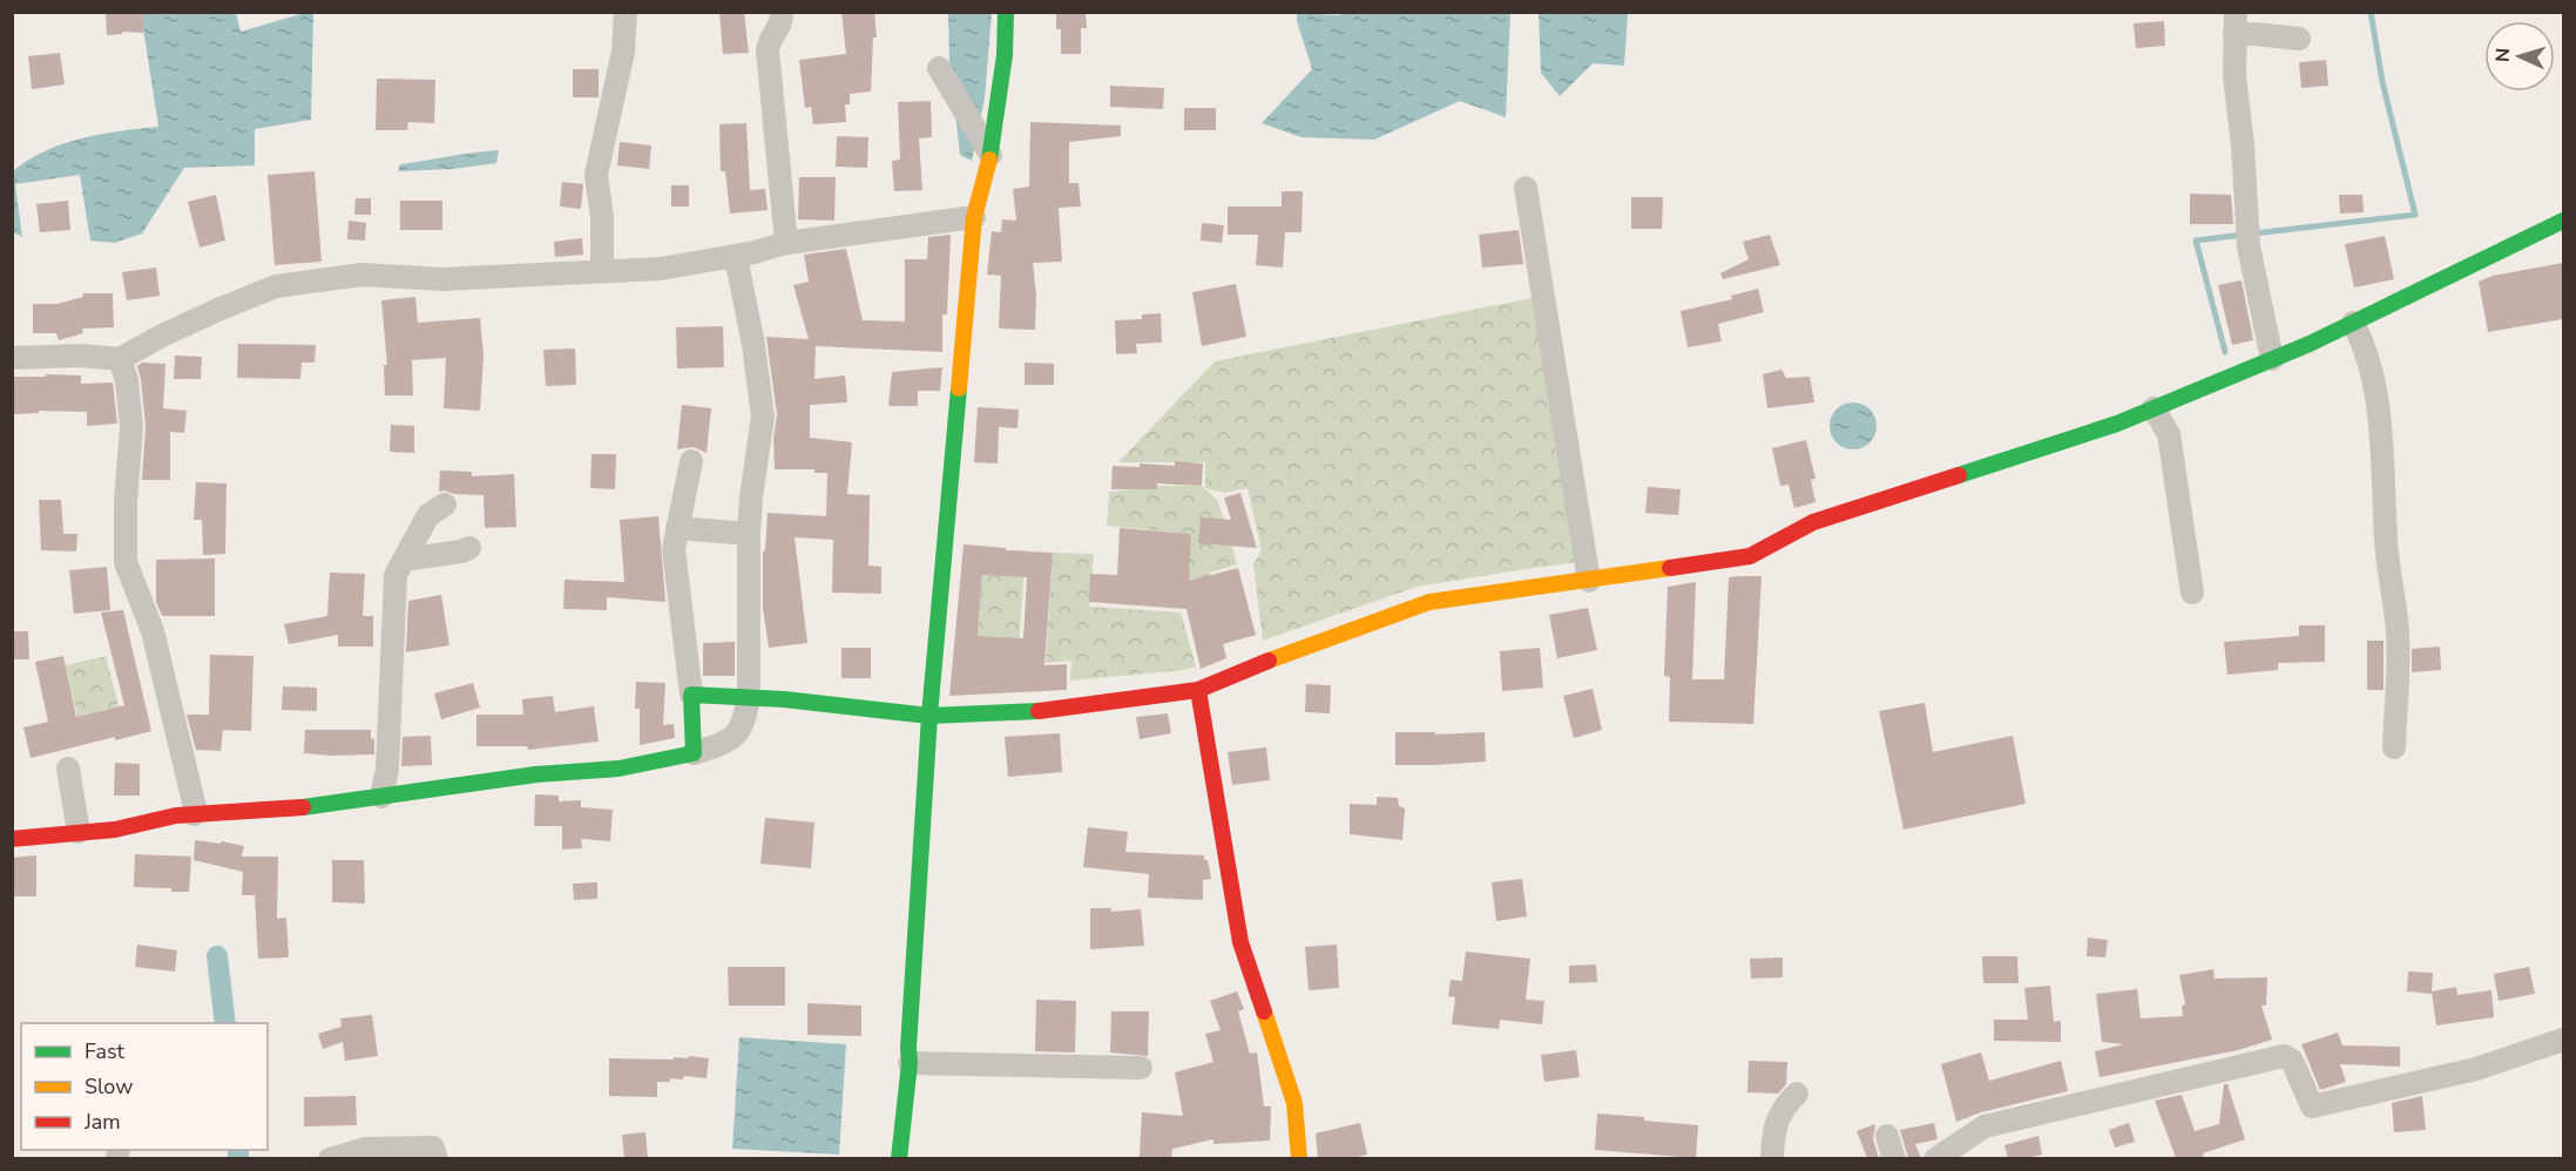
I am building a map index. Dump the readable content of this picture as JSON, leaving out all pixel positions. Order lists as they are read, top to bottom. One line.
{"legend":["Fast","Slow","Jam"],"north":"left"}
